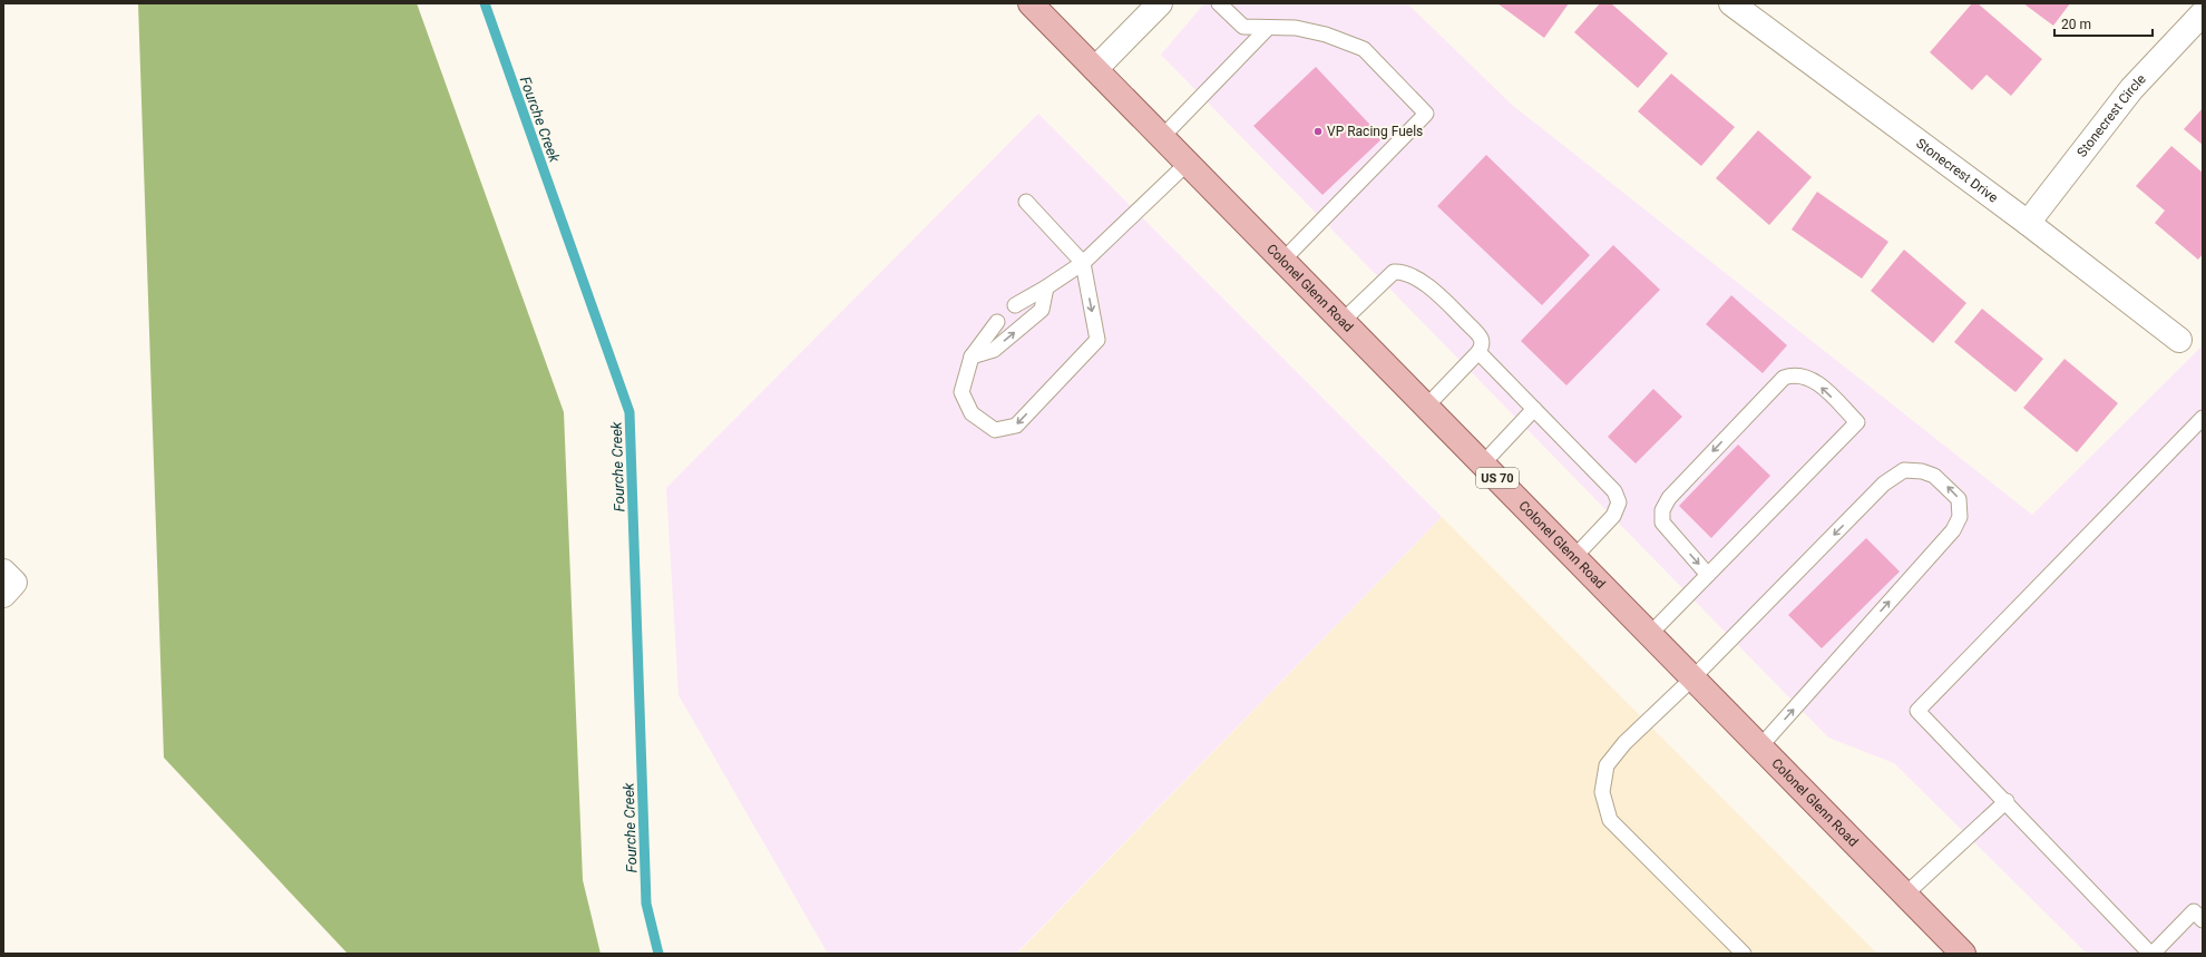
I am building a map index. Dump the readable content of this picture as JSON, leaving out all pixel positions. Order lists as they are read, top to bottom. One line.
{"streets":{"main road":["Colonel Glenn Road","US 70"],"street":["Stonecrest Circle","Stonecrest Drive"]},"crossings":[["Stonecrest Circle","Stonecrest Drive"]],"water":["Fourche Creek"],"places":["VP Racing Fuels"],"scale_bar":"20 m"}
